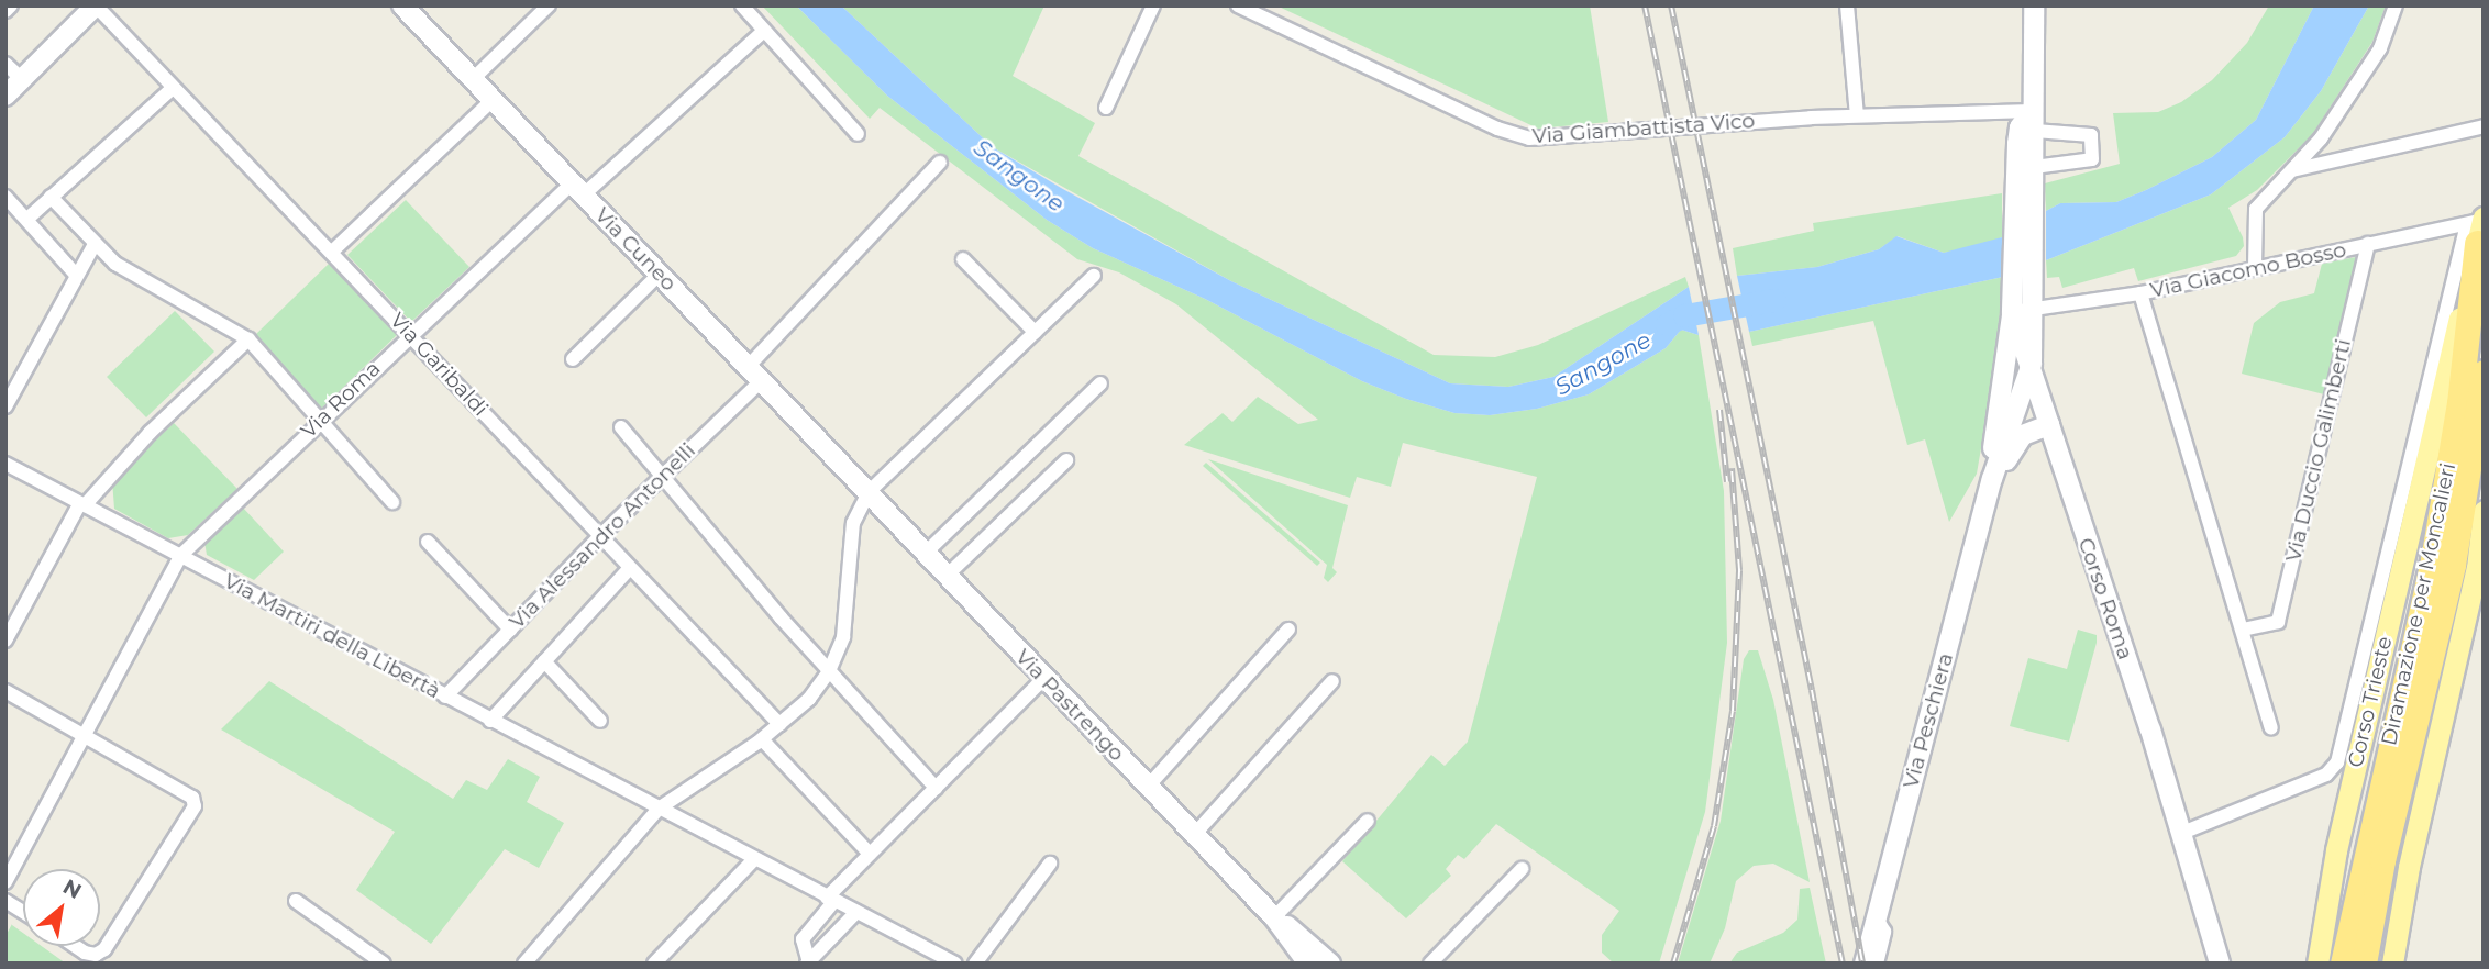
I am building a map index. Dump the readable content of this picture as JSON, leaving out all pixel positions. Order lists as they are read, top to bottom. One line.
{"streets":{"highway":["Diramazione per Moncalieri"],"main road":["Corso Trieste"],"street":["Via Giambattista Vico","Via Cuneo","Via Giacomo Bosso","Via Garibaldi","Via Roma","Via Duccio Galimberti","Via Alessandro Antonelli","Corso Roma","Via Martiri della Libertà","Via Pastrengo","Via Peschiera"]},"crossings":[["Via Cuneo","Via Roma"],["Via Cuneo","Via Alessandro Antonelli"],["Via Cuneo","Via Pastrengo"],["Via Giacomo Bosso","Via Duccio Galimberti"],["Via Giacomo Bosso","Corso Roma"],["Via Giacomo Bosso","Diramazione per Moncalieri"],["Via Giacomo Bosso","Corso Trieste"],["Via Giacomo Bosso","Via Peschiera"],["Via Garibaldi","Via Roma"],["Via Garibaldi","Via Alessandro Antonelli"],["Via Roma","Via Martiri della Libertà"],["Via Alessandro Antonelli","Via Martiri della Libertà"],["Corso Roma","Via Peschiera"],["Diramazione per Moncalieri","Corso Trieste"]],"water":["Sangone"],"north":"top right"}
